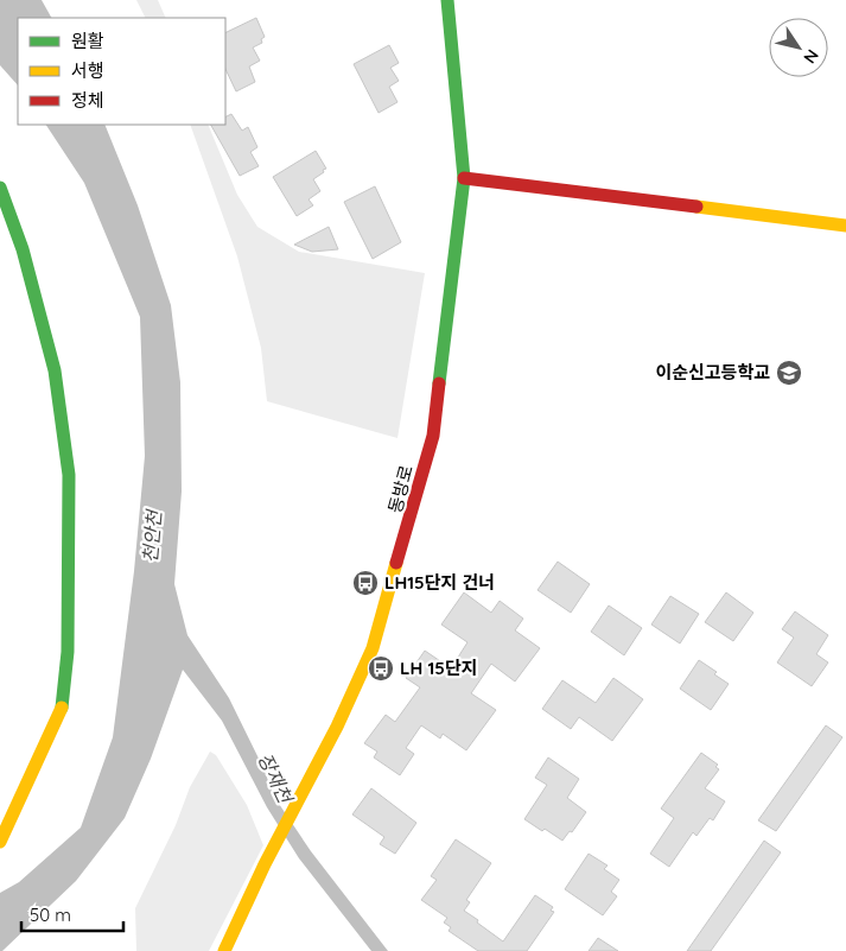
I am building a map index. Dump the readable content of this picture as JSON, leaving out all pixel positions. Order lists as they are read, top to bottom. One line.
{"streets":{"street":["동방로"]},"water":["천안천","장재천"],"places":{"school or university":["이순신고등학교"],"bus stop":["LH15단지 건너","LH 15단지"]},"legend":["원활","서행","정체"],"scale_bar":"50 m","north":"bottom right"}
